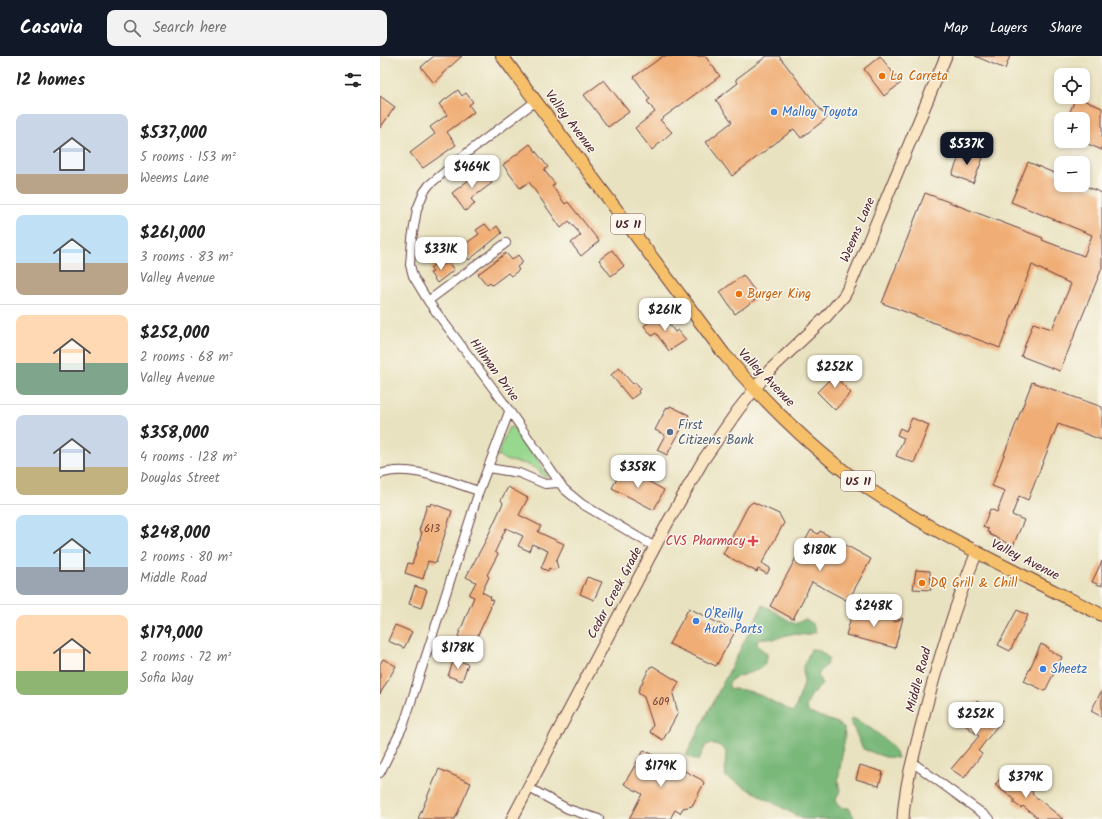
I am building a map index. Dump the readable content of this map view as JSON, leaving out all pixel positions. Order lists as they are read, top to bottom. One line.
{"streets":{"main road":["Valley Avenue","US 11","Weems Lane","Cedar Creek Grade","Middle Road"],"street":["Hillman Drive"]},"crossings":[["Valley Avenue","Weems Lane"],["Valley Avenue","Hillman Drive"],["Valley Avenue","Cedar Creek Grade"],["Valley Avenue","Middle Road"],["Weems Lane","Cedar Creek Grade"]],"places":{"other":["La Carreta","Malloy Toyota","Burger King","First Citizens Bank","DQ Grill & Chill","O'Reilly Auto Parts","Sheetz"],"health":["CVS Pharmacy"]},"house_numbers":["613","609"],"page":{"header":"Casavia","search":"Search here","nav":["Map","Layers","Share"],"heading":"12 homes","map_buttons":["+","−"],"list":[{"name":"$537,000","note":"5 rooms · 153 m² · Weems Lane"},{"name":"$261,000","note":"3 rooms · 83 m² · Valley Avenue"},{"name":"$252,000","note":"2 rooms · 68 m² · Valley Avenue"},{"name":"$358,000","note":"4 rooms · 128 m² · Douglas Street"},{"name":"$248,000","note":"2 rooms · 80 m² · Middle Road"},{"name":"$179,000","note":"2 rooms · 72 m² · Sofia Way"}],"price":["$537K","$464K","$331K","$261K","$252K","$358K","$180K","$248K","$178K","$252K","$179K","$379K"]}}
